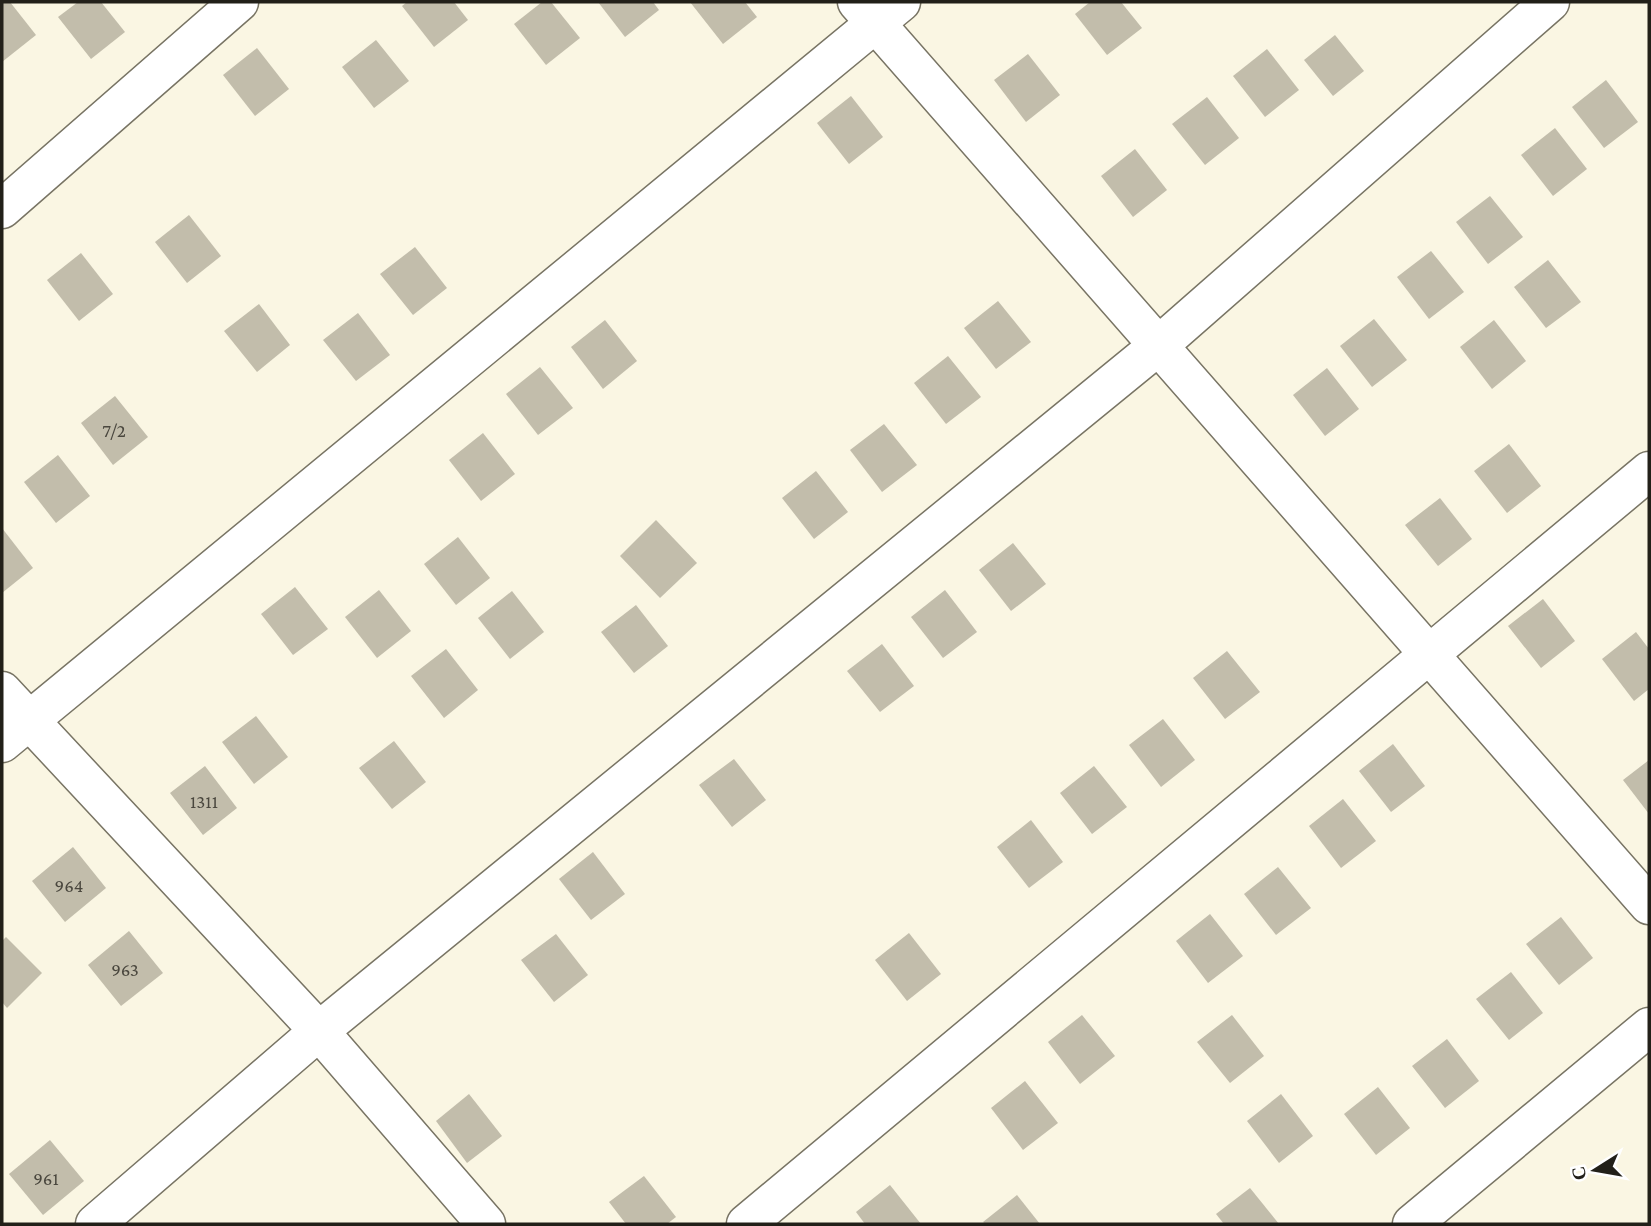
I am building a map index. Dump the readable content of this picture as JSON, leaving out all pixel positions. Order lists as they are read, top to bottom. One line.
{"house_numbers":["7/2","1311","964","963","961"],"north":"left"}
